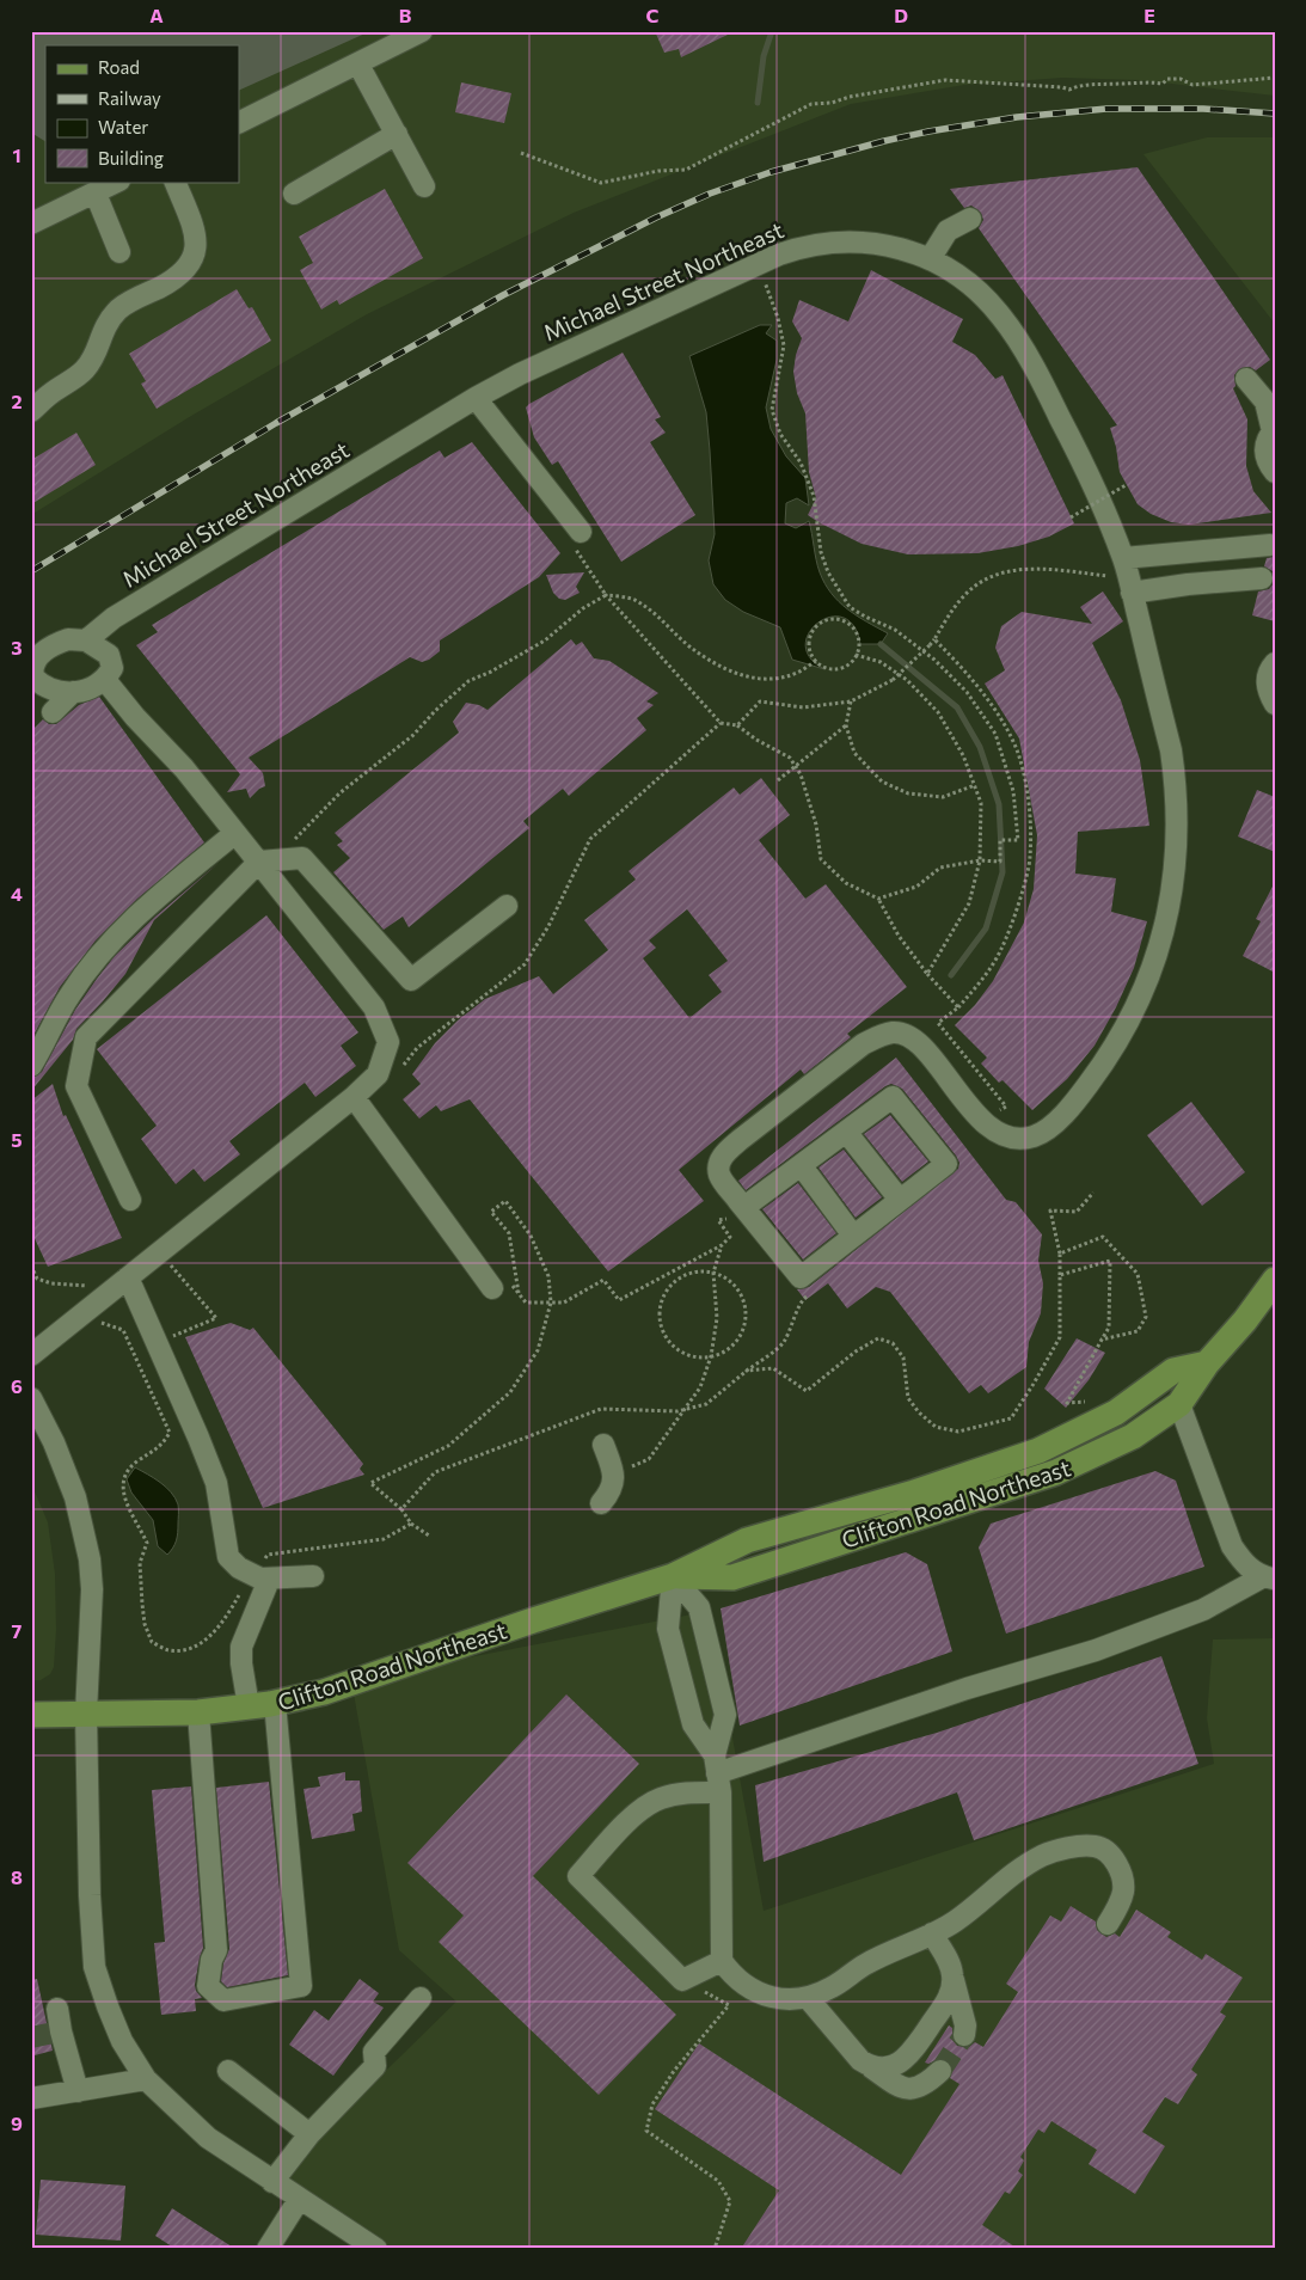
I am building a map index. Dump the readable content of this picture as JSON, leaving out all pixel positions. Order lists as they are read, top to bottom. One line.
{"streets":{"main road":["Clifton Road Northeast"],"street":["Michael Street Northeast"]},"legend":["Road","Railway","Water","Building"],"grid":{"columns":["A","B","C","D","E"],"rows":["1","2","3","4","5","6","7","8","9"]}}
